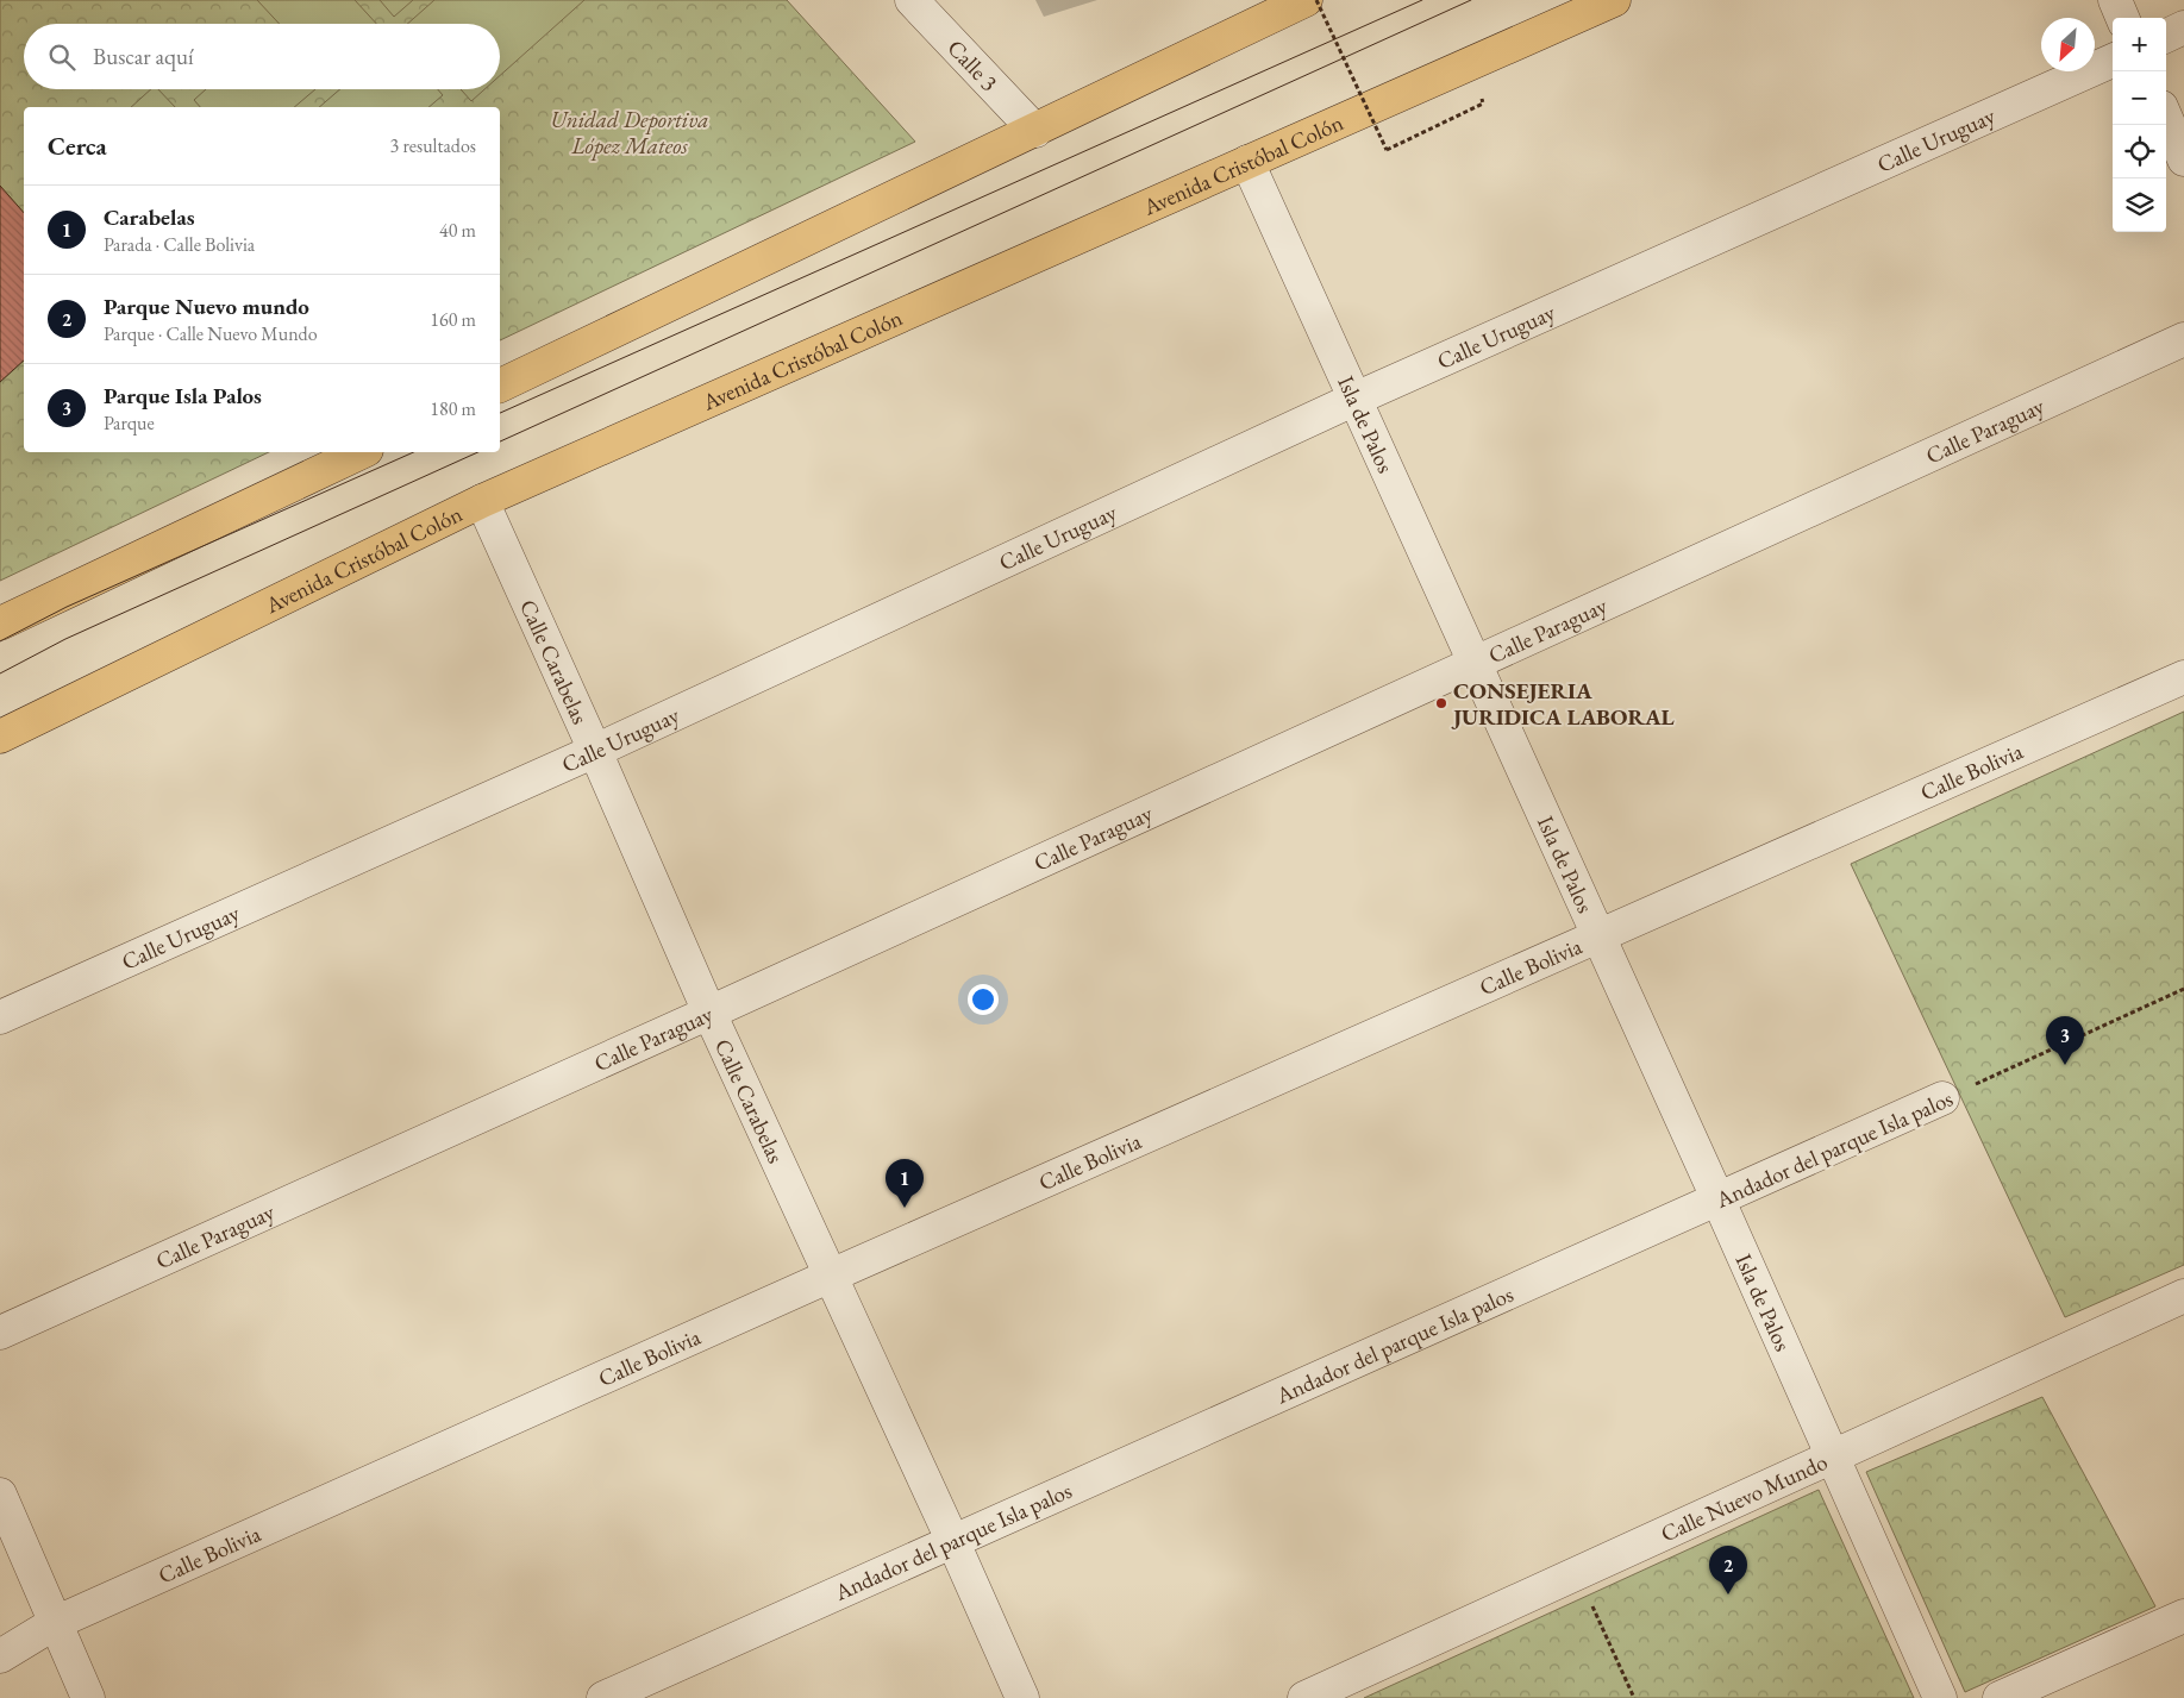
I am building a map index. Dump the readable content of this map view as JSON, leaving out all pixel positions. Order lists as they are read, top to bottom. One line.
{"streets":{"main road":["Avenida Cristóbal Colón"],"street":["Calle 3","Calle Uruguay","Isla de Palos","Calle Paraguay","Calle Carabelas","Calle Bolivia","Andador del parque Isla palos","Calle Nuevo Mundo"]},"crossings":[["Calle Uruguay","Isla de Palos"],["Calle Uruguay","Calle Carabelas"],["Avenida Cristóbal Colón","Isla de Palos"],["Avenida Cristóbal Colón","Calle Carabelas"],["Isla de Palos","Calle Paraguay"],["Isla de Palos","Calle Bolivia"],["Isla de Palos","Andador del parque Isla palos"],["Isla de Palos","Calle Nuevo Mundo"],["Calle Paraguay","Calle Carabelas"],["Calle Carabelas","Calle Bolivia"],["Calle Carabelas","Andador del parque Isla palos"]],"parks":["Unidad Deportiva López Mateos"],"places":["CONSEJERIA JURIDICA LABORAL"],"north":"bottom left","page":{"map_buttons":["+","−"],"search":"Buscar aquí","heading":["Cerca","3 resultados"],"list":[{"mark":"1","name":"Carabelas","note":"Parada · Calle Bolivia","value":"40 m"},{"mark":"2","name":"Parque Nuevo mundo","note":"Parque · Calle Nuevo Mundo","value":"160 m"},{"mark":"3","name":"Parque Isla Palos","note":"Parque","value":"180 m"}],"pins":["3","1","2"]}}
